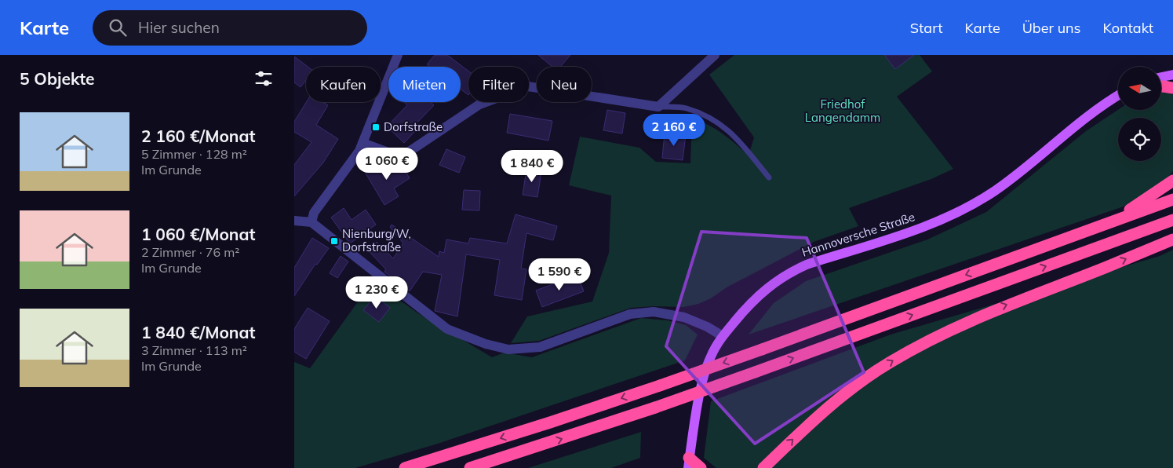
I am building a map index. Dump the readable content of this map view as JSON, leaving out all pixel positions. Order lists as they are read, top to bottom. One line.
{"streets":{"main road":["Hannoversche Straße"]},"parks":["Friedhof Langendamm"],"places":{"transit":["Dorfstraße","Nienburg/W, Dorfstraße"]},"north":"left","page":{"header":"Karte","search":"Hier suchen","nav":["Start","Karte","Über uns","Kontakt"],"heading":"5 Objekte","chip":["Kaufen","Mieten","Filter","Neu"],"list":[{"name":"2 160 €/Monat","note":"5 Zimmer · 128 m² · Im Grunde"},{"name":"1 060 €/Monat","note":"2 Zimmer · 76 m² · Im Grunde"},{"name":"1 840 €/Monat","note":"3 Zimmer · 113 m² · Im Grunde"}],"price":["2 160 €","1 060 €","1 840 €","1 590 €","1 230 €"]}}
